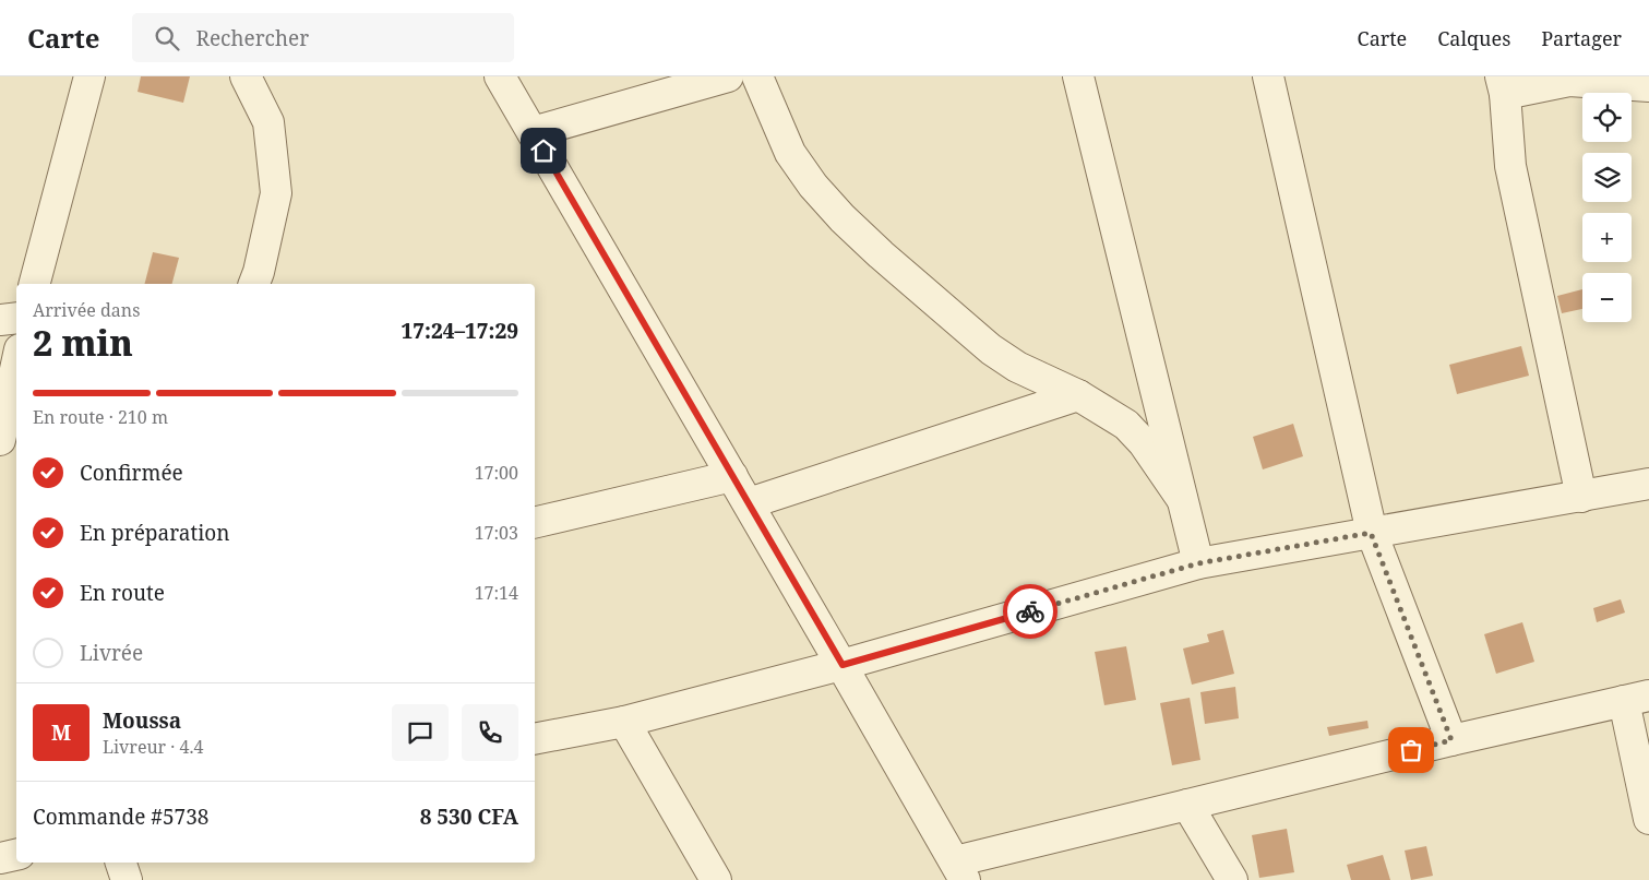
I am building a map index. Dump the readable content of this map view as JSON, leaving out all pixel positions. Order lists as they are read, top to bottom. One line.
{"page":{"header":"Carte","search":"Rechercher","nav":["Carte","Calques","Partager"],"map_buttons":["+","−"],"heading":["2 min","Arrivée dans","17:24–17:29"],"panel":["Moussa","Livreur · 4.4","Commande #5738","8 530 CFA"],"bar":"En route · 210 m","list":[["Confirmée","17:00"],["En préparation","17:03"],["En route","17:14"],"Livrée"],"round":"M"}}
